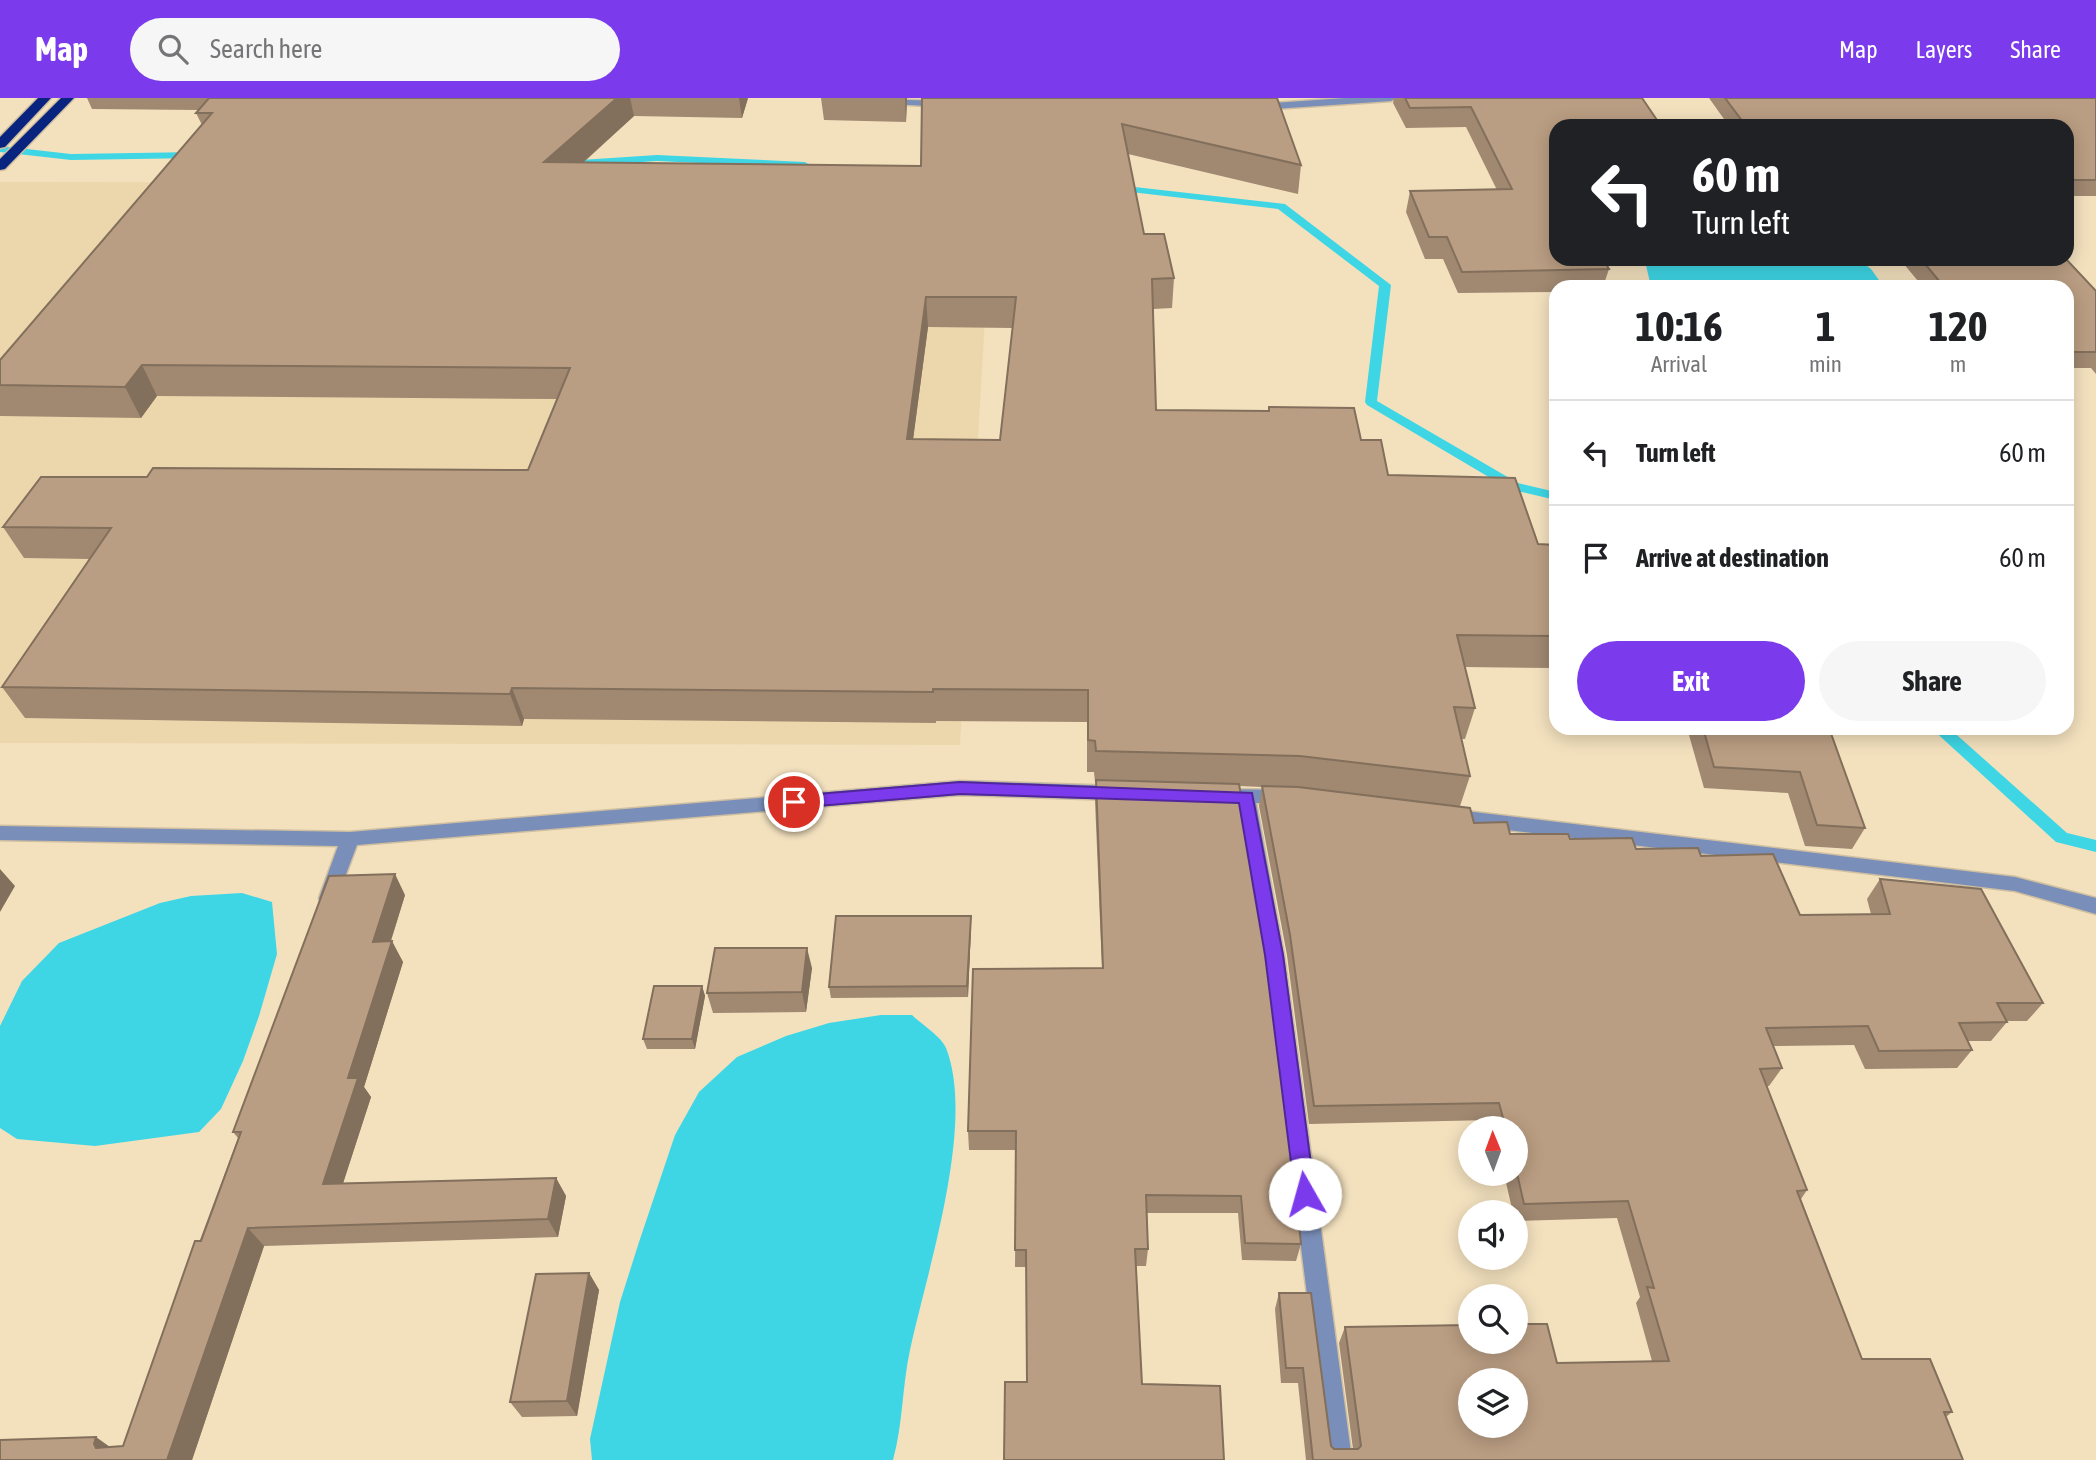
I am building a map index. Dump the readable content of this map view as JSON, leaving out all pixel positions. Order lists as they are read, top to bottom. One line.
{"north":"top","page":{"header":"Map","search":"Search here","nav":["Map","Layers","Share"],"turn":["60 m","Turn left"],"eta":["10:16","Arrival","1","min","120","m"],"list":[{"name":"Turn left","value":"60 m"},{"name":"Arrive at destination","value":"60 m"}],"buttons":["Exit","Share"]}}
